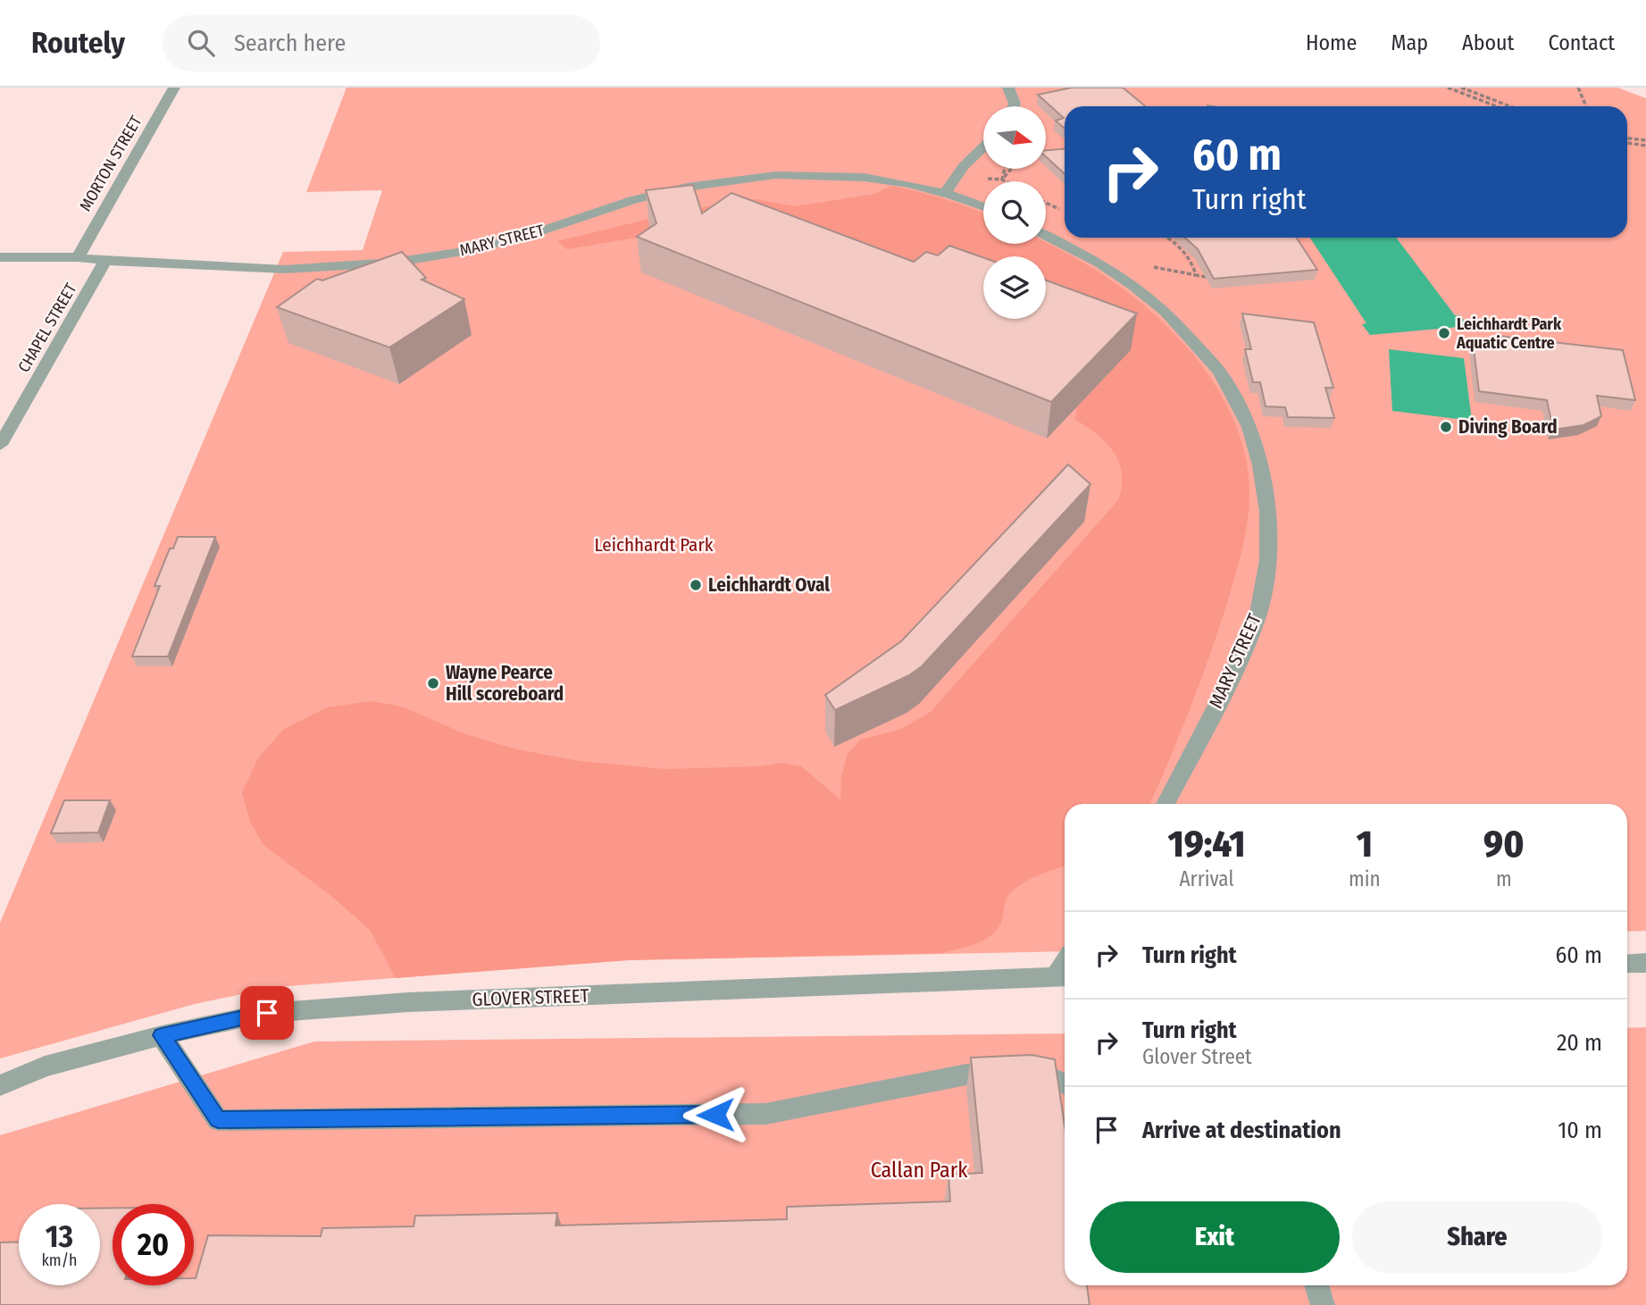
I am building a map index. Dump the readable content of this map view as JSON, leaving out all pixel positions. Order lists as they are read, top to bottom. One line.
{"streets":{"street":["MORTON STREET","MARY STREET","CHAPEL STREET","GLOVER STREET"]},"crossings":[["MORTON STREET","MARY STREET"],["MARY STREET","CHAPEL STREET"]],"parks":["Leichhardt Park","Callan Park"],"places":["Leichhardt Park Aquatic Centre","Diving Board","Leichhardt Oval","Wayne Pearce Hill scoreboard"],"north":"right","page":{"header":"Routely","search":"Search here","nav":["Home","Map","About","Contact"],"turn":["60 m","Turn right"],"eta":["19:41","Arrival","1","min","90","m"],"list":[{"name":"Turn right","value":"60 m"},{"name":"Turn right","note":"Glover Street","value":"20 m"},{"name":"Arrive at destination","value":"10 m"}],"buttons":["Exit","Share"],"speed":"13 km/h","limit":"20"}}
